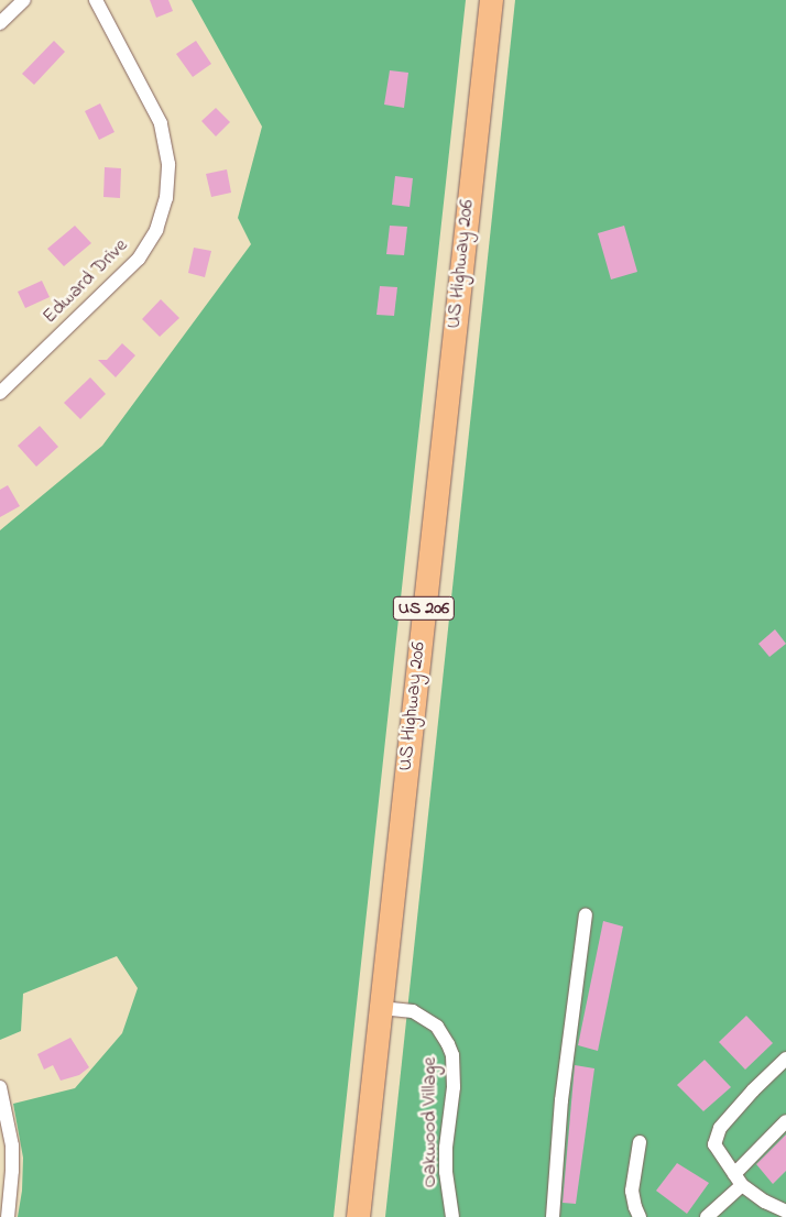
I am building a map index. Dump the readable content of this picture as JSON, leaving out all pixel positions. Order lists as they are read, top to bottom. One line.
{"streets":{"highway":["US Highway 206","US 206"],"street":["Edward Drive","Oakwood Village"]},"crossings":[["US Highway 206","Oakwood Village"]]}
